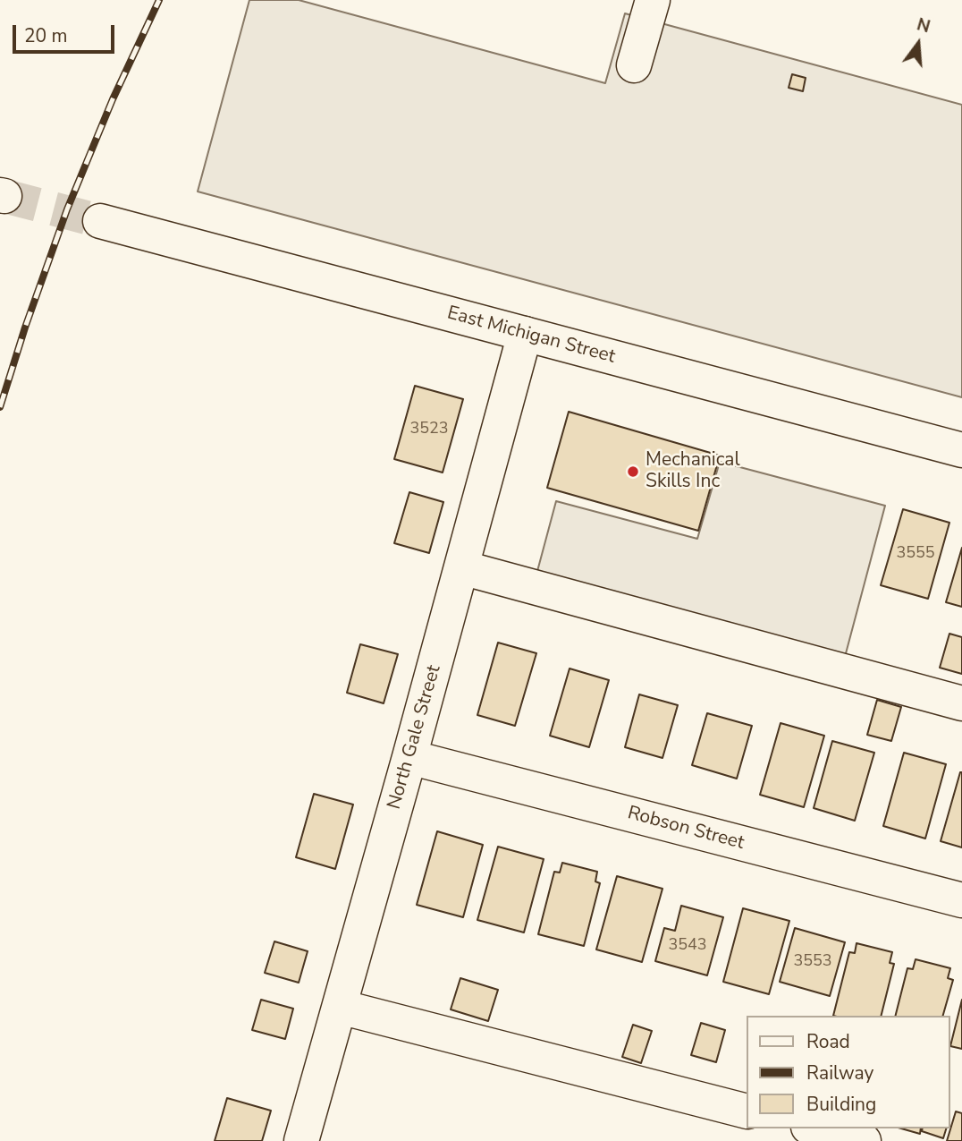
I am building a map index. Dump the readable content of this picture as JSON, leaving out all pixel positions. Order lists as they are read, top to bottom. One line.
{"streets":{"street":["East Michigan Street","North Gale Street","Robson Street"]},"crossings":[["East Michigan Street","North Gale Street"],["North Gale Street","Robson Street"]],"places":["Mechanical Skills Inc"],"house_numbers":["3523","3555","3543","3553"],"legend":["Road","Railway","Building"],"scale_bar":"20 m","north":"top"}
